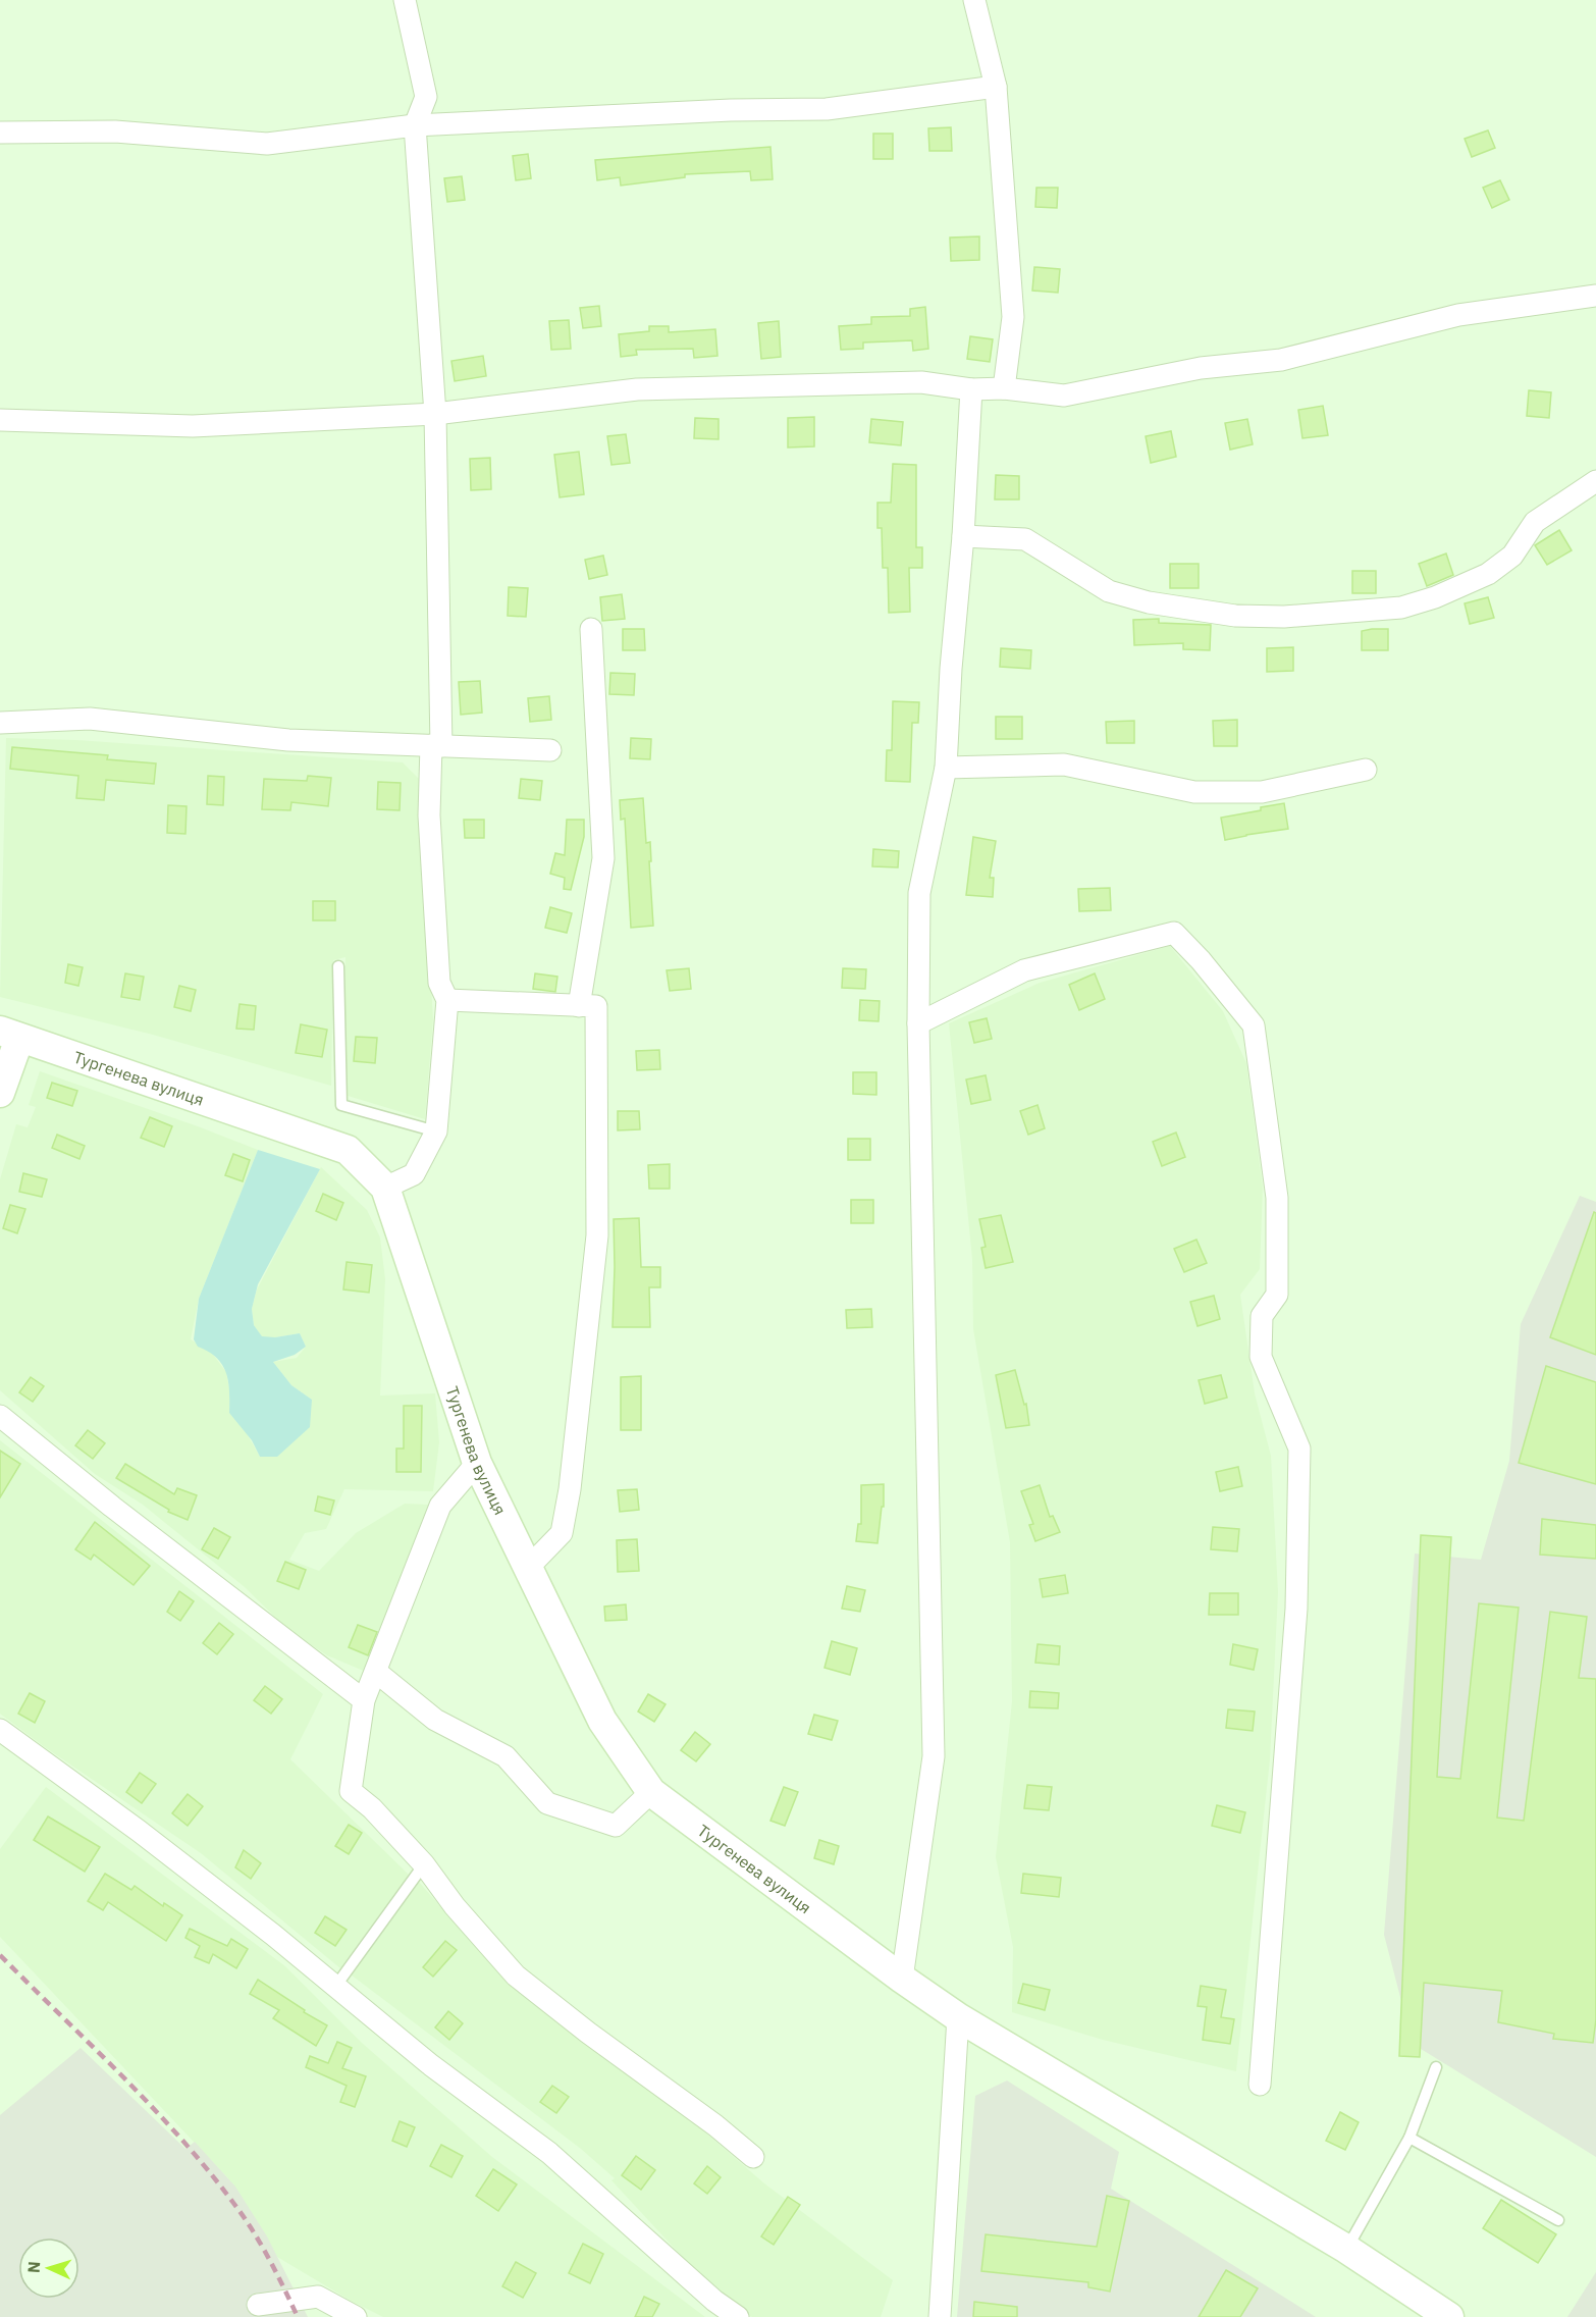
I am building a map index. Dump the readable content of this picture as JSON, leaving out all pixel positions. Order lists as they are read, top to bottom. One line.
{"streets":{"street":["Тургенева вулиця"]},"north":"left"}
